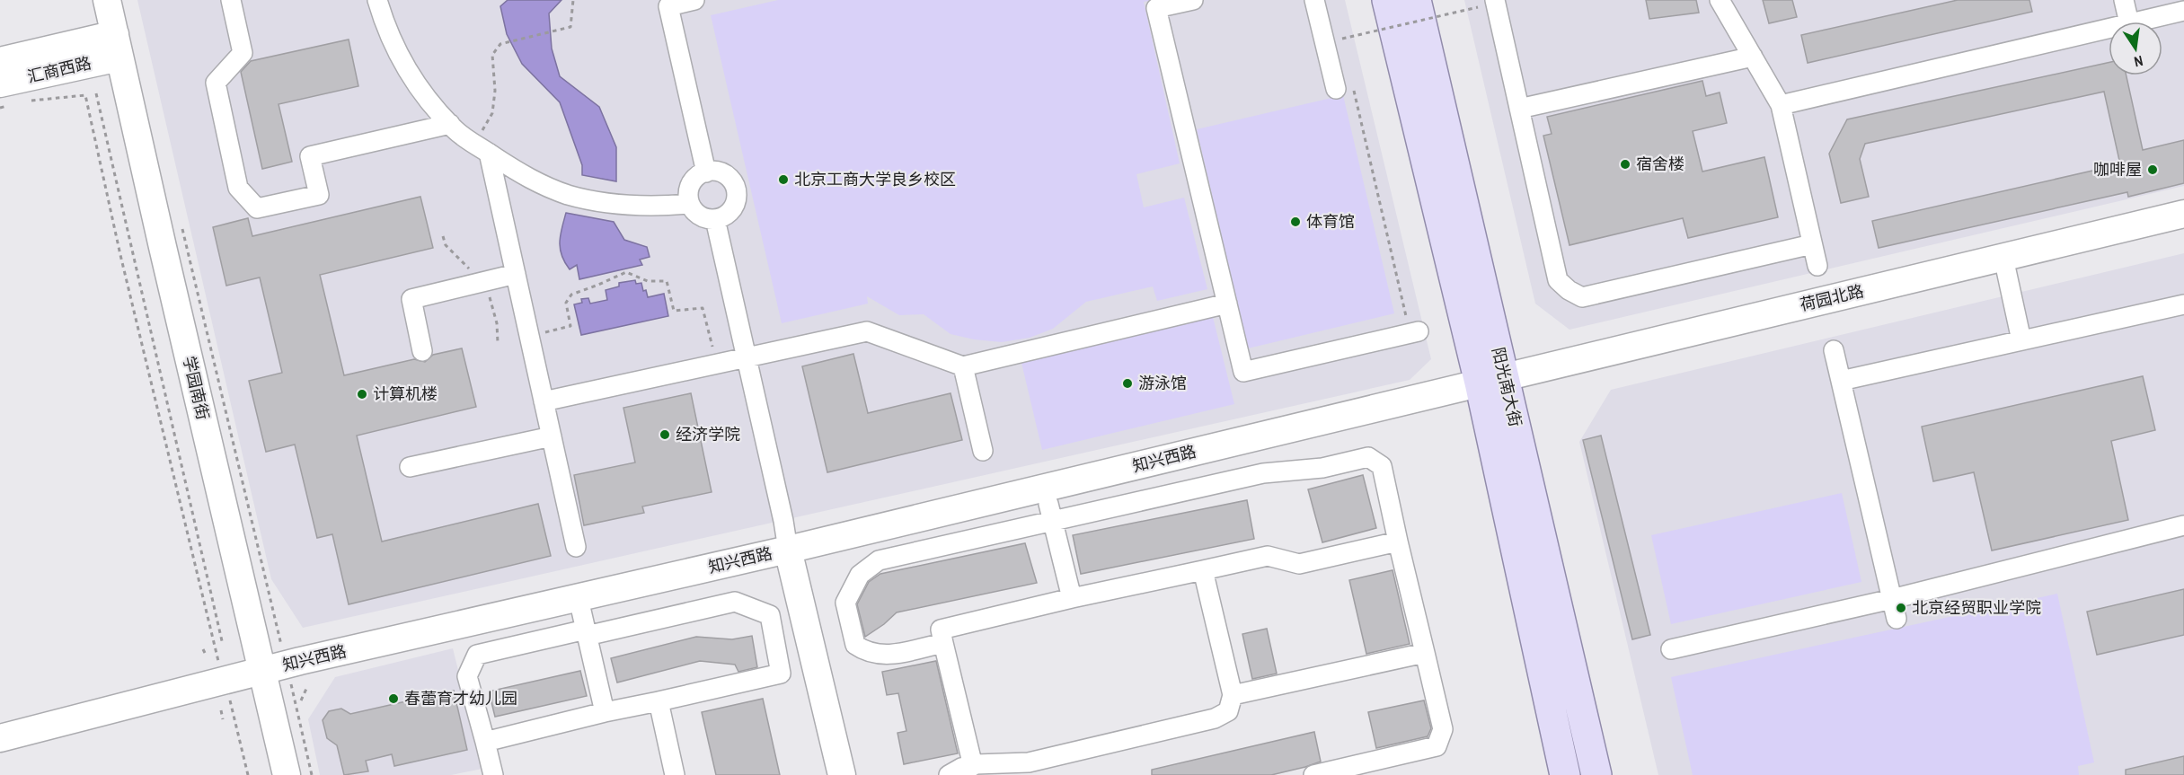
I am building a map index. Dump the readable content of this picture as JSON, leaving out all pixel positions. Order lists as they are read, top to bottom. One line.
{"streets":{"main road":["阳光南大街"],"street":["汇商西路","荷园北路","学园南街","知兴西路"]},"crossings":[["汇商西路","学园南街"],["荷园北路","阳光南大街"],["荷园北路","知兴西路"],["阳光南大街","知兴西路"],["学园南街","知兴西路"]],"places":["宿舍楼","咖啡屋","北京工商大学良乡校区","体育馆","游泳馆","计算机楼","经济学院","北京经贸职业学院","春蕾育才幼儿园"],"north":"bottom"}
